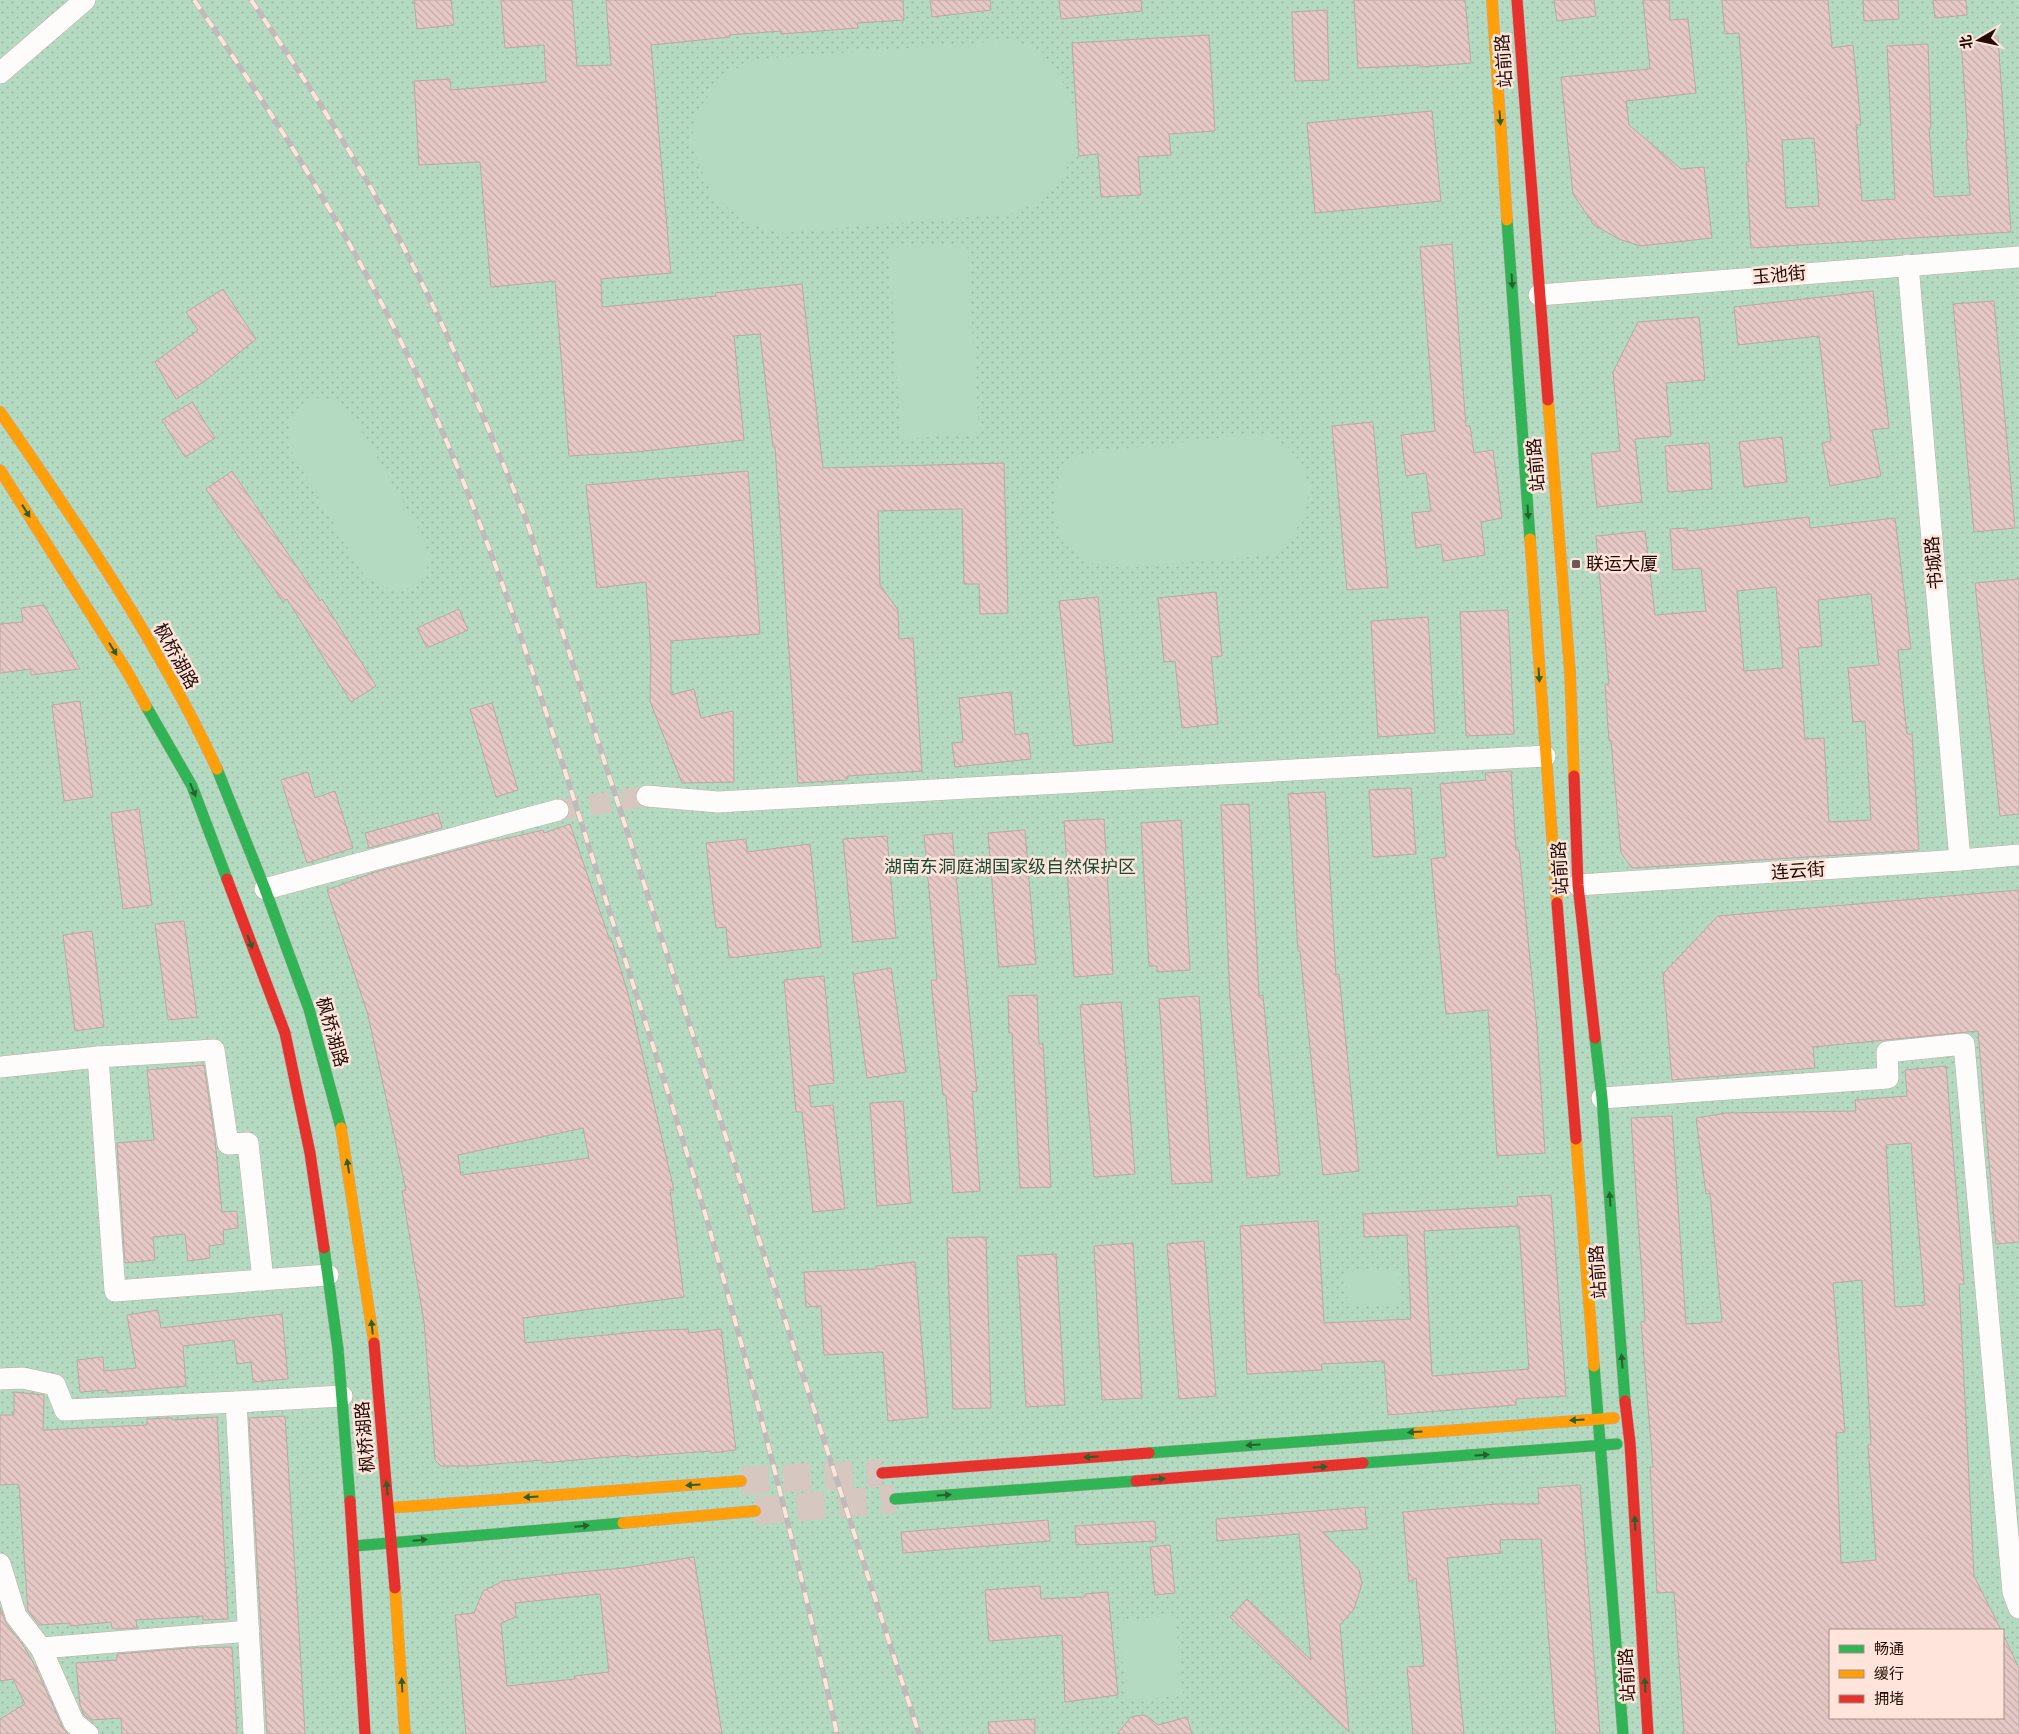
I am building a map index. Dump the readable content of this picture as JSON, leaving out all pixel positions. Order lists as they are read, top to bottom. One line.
{"streets":{"main road":["站前路","枫桥湖路"],"street":["玉池街","书城路","连云街"]},"crossings":[["站前路","玉池街"],["站前路","连云街"],["玉池街","书城路"],["书城路","连云街"]],"parks":["湖南东洞庭湖国家级自然保护区"],"places":{"transit":["联运大厦"]},"legend":["畅通","缓行","拥堵"],"north":"left"}
